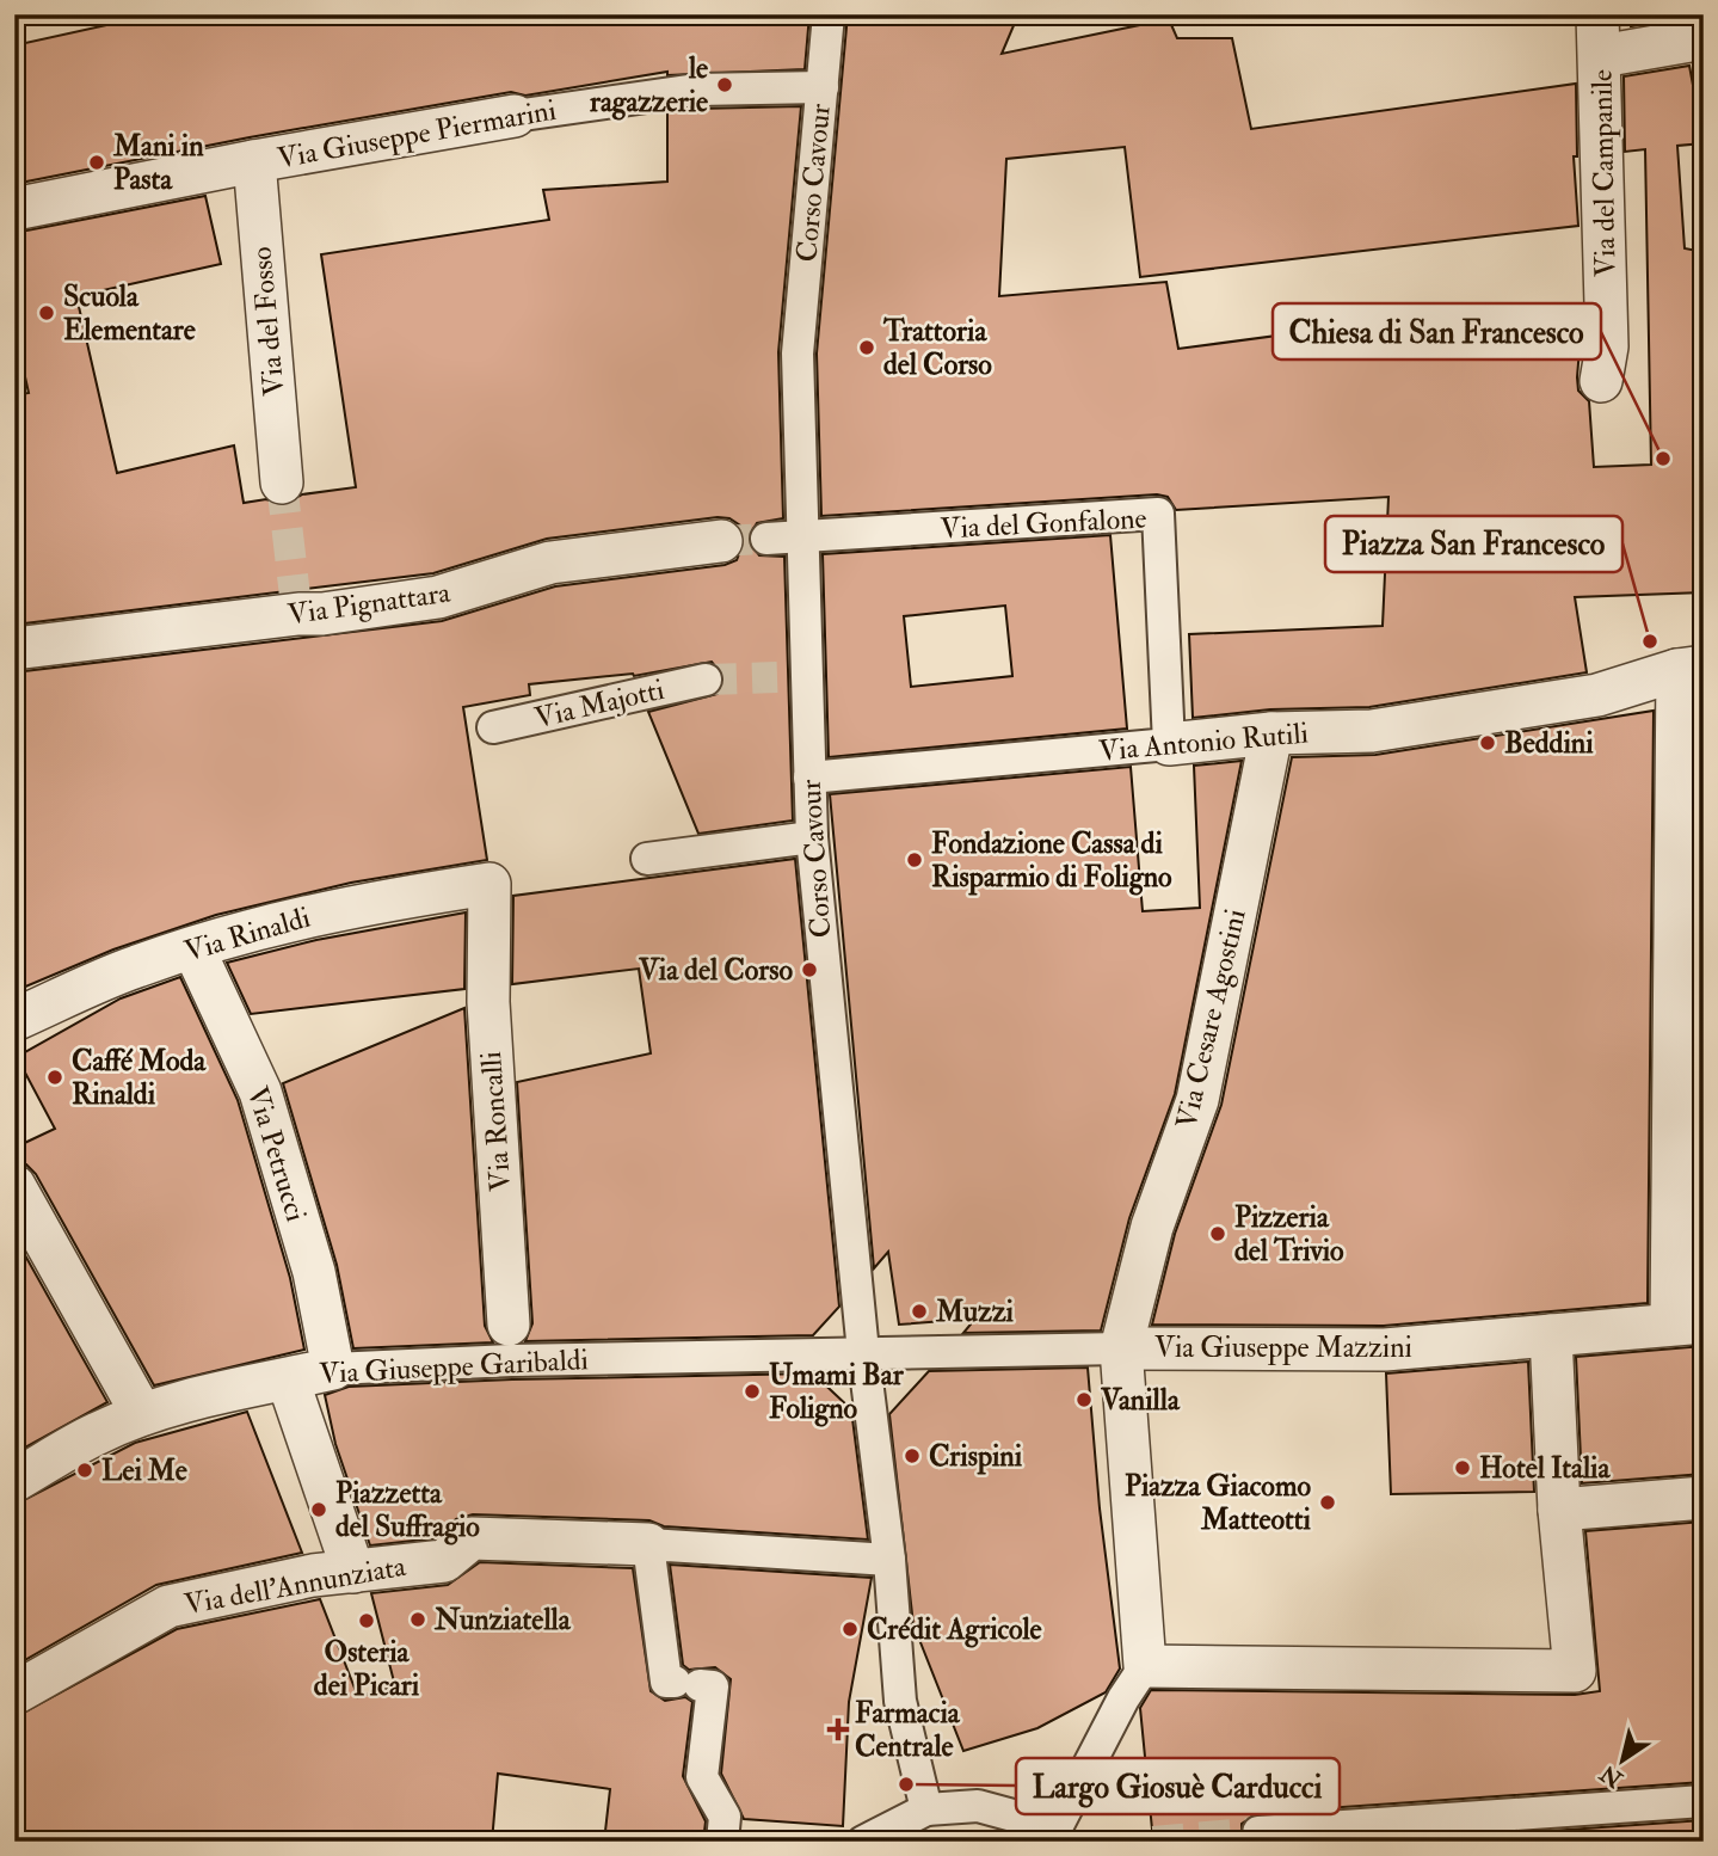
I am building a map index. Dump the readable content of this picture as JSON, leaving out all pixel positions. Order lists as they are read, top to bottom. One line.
{"streets":{"street":["Via Giuseppe Piermarini","Via del Campanile","Corso Cavour","Via del Fosso","Via del Gonfalone","Via Pignattara","Via Majotti","Via Antonio Rutili","Via Rinaldi","Via Cesare Agostini","Via Roncalli","Via Petrucci","Via Giuseppe Mazzini","Via Giuseppe Garibaldi","Via dell'Annunziata"]},"crossings":[["Via Giuseppe Piermarini","Corso Cavour"],["Via Giuseppe Piermarini","Via del Fosso"],["Corso Cavour","Via del Gonfalone"],["Corso Cavour","Via Antonio Rutili"],["Corso Cavour","Via Giuseppe Mazzini"],["Corso Cavour","Via Giuseppe Garibaldi"],["Corso Cavour","Via dell'Annunziata"],["Via del Gonfalone","Via Antonio Rutili"],["Via Antonio Rutili","Via Cesare Agostini"],["Via Rinaldi","Via Roncalli"],["Via Rinaldi","Via Petrucci"],["Via Cesare Agostini","Via Giuseppe Mazzini"],["Via Roncalli","Via Giuseppe Garibaldi"],["Via Petrucci","Via Giuseppe Garibaldi"],["Via Giuseppe Mazzini","Via Giuseppe Garibaldi"]],"places":{"other":["le ragazzerie","Mani in Pasta","Scuola Elementare","Trattoria del Corso","Chiesa di San Francesco","Piazza San Francesco","Beddini","Fondazione Cassa di Risparmio di Foligno","Via del Corso","Caffé Moda Rinaldi","Pizzeria del Trivio","Muzzi","Umami Bar Foligno","Vanilla","Crispini","Hotel Italia","Lei Me","Piazza Giacomo Matteotti","Piazzetta del Suffragio","Nunziatella","Osteria dei Picari","Crédit Agricole","Largo Giosuè Carducci"],"health":["Farmacia Centrale"]},"north":"bottom left"}
